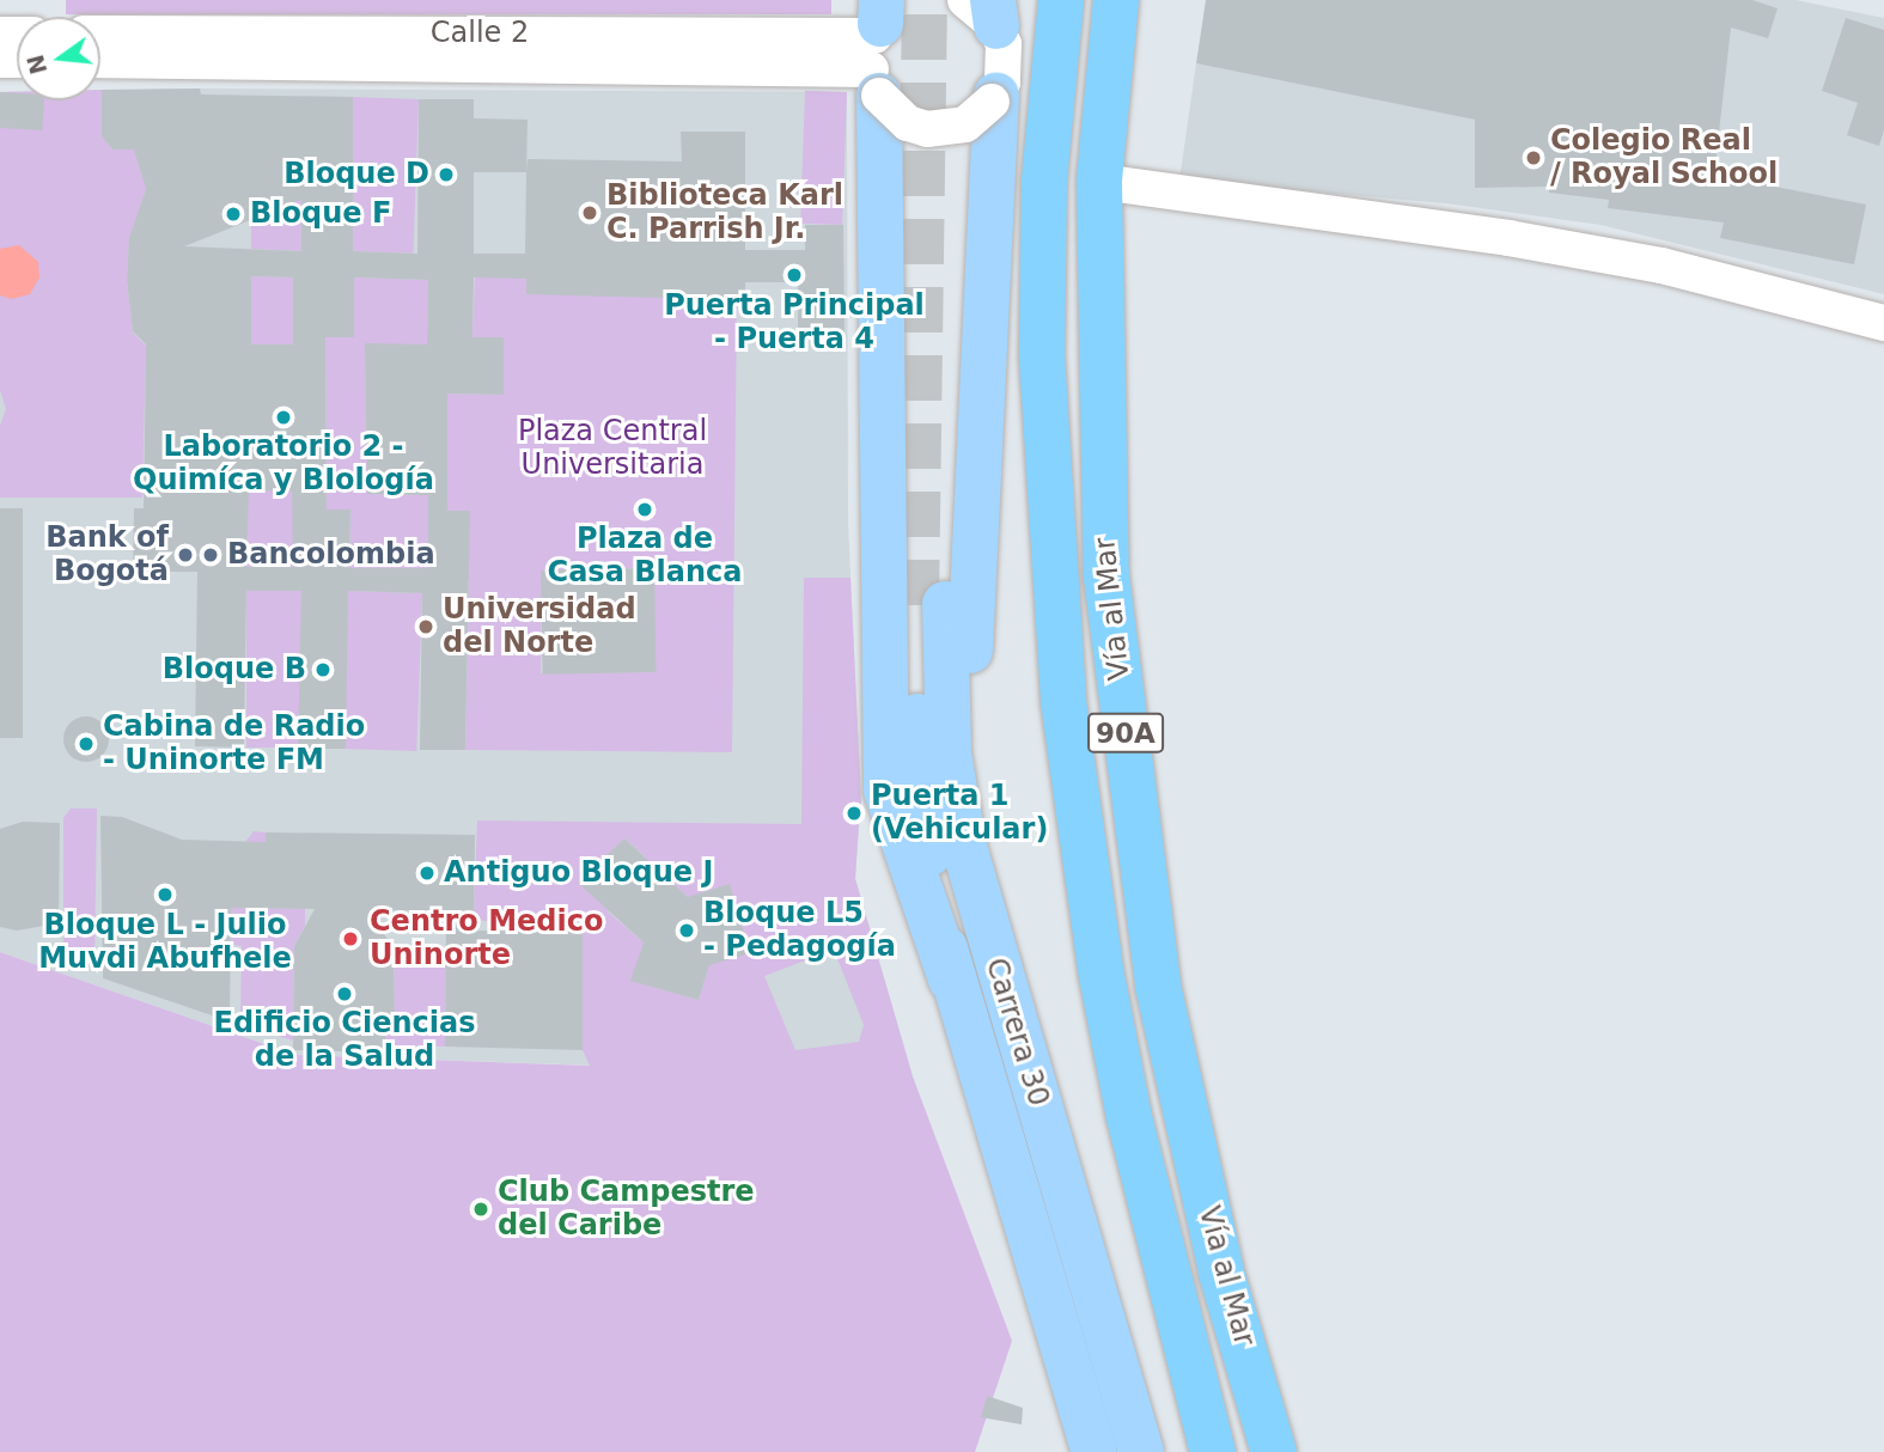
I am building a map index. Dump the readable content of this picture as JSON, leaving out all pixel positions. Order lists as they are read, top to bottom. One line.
{"streets":{"highway":["Vía al Mar","90A"],"main road":["Carrera 30"],"street":["Calle 2"]},"parks":["Plaza Central Universitaria"],"places":["Colegio Real / Royal School","Bloque D","Biblioteca Karl C. Parrish Jr.","Bloque F","Puerta Principal - Puerta 4","Laboratorio 2 - Quimíca y BIología","Plaza de Casa Blanca","Bank of Bogotá","Bancolombia","Universidad del Norte","Bloque B","Cabina de Radio - Uninorte FM","Puerta 1 (Vehicular)","Antiguo Bloque J","Bloque L - Julio Muvdi Abufhele","Bloque L5 - Pedagogía","Centro Medico Uninorte","Edificio Ciencias de la Salud","Club Campestre del Caribe"],"north":"left"}
